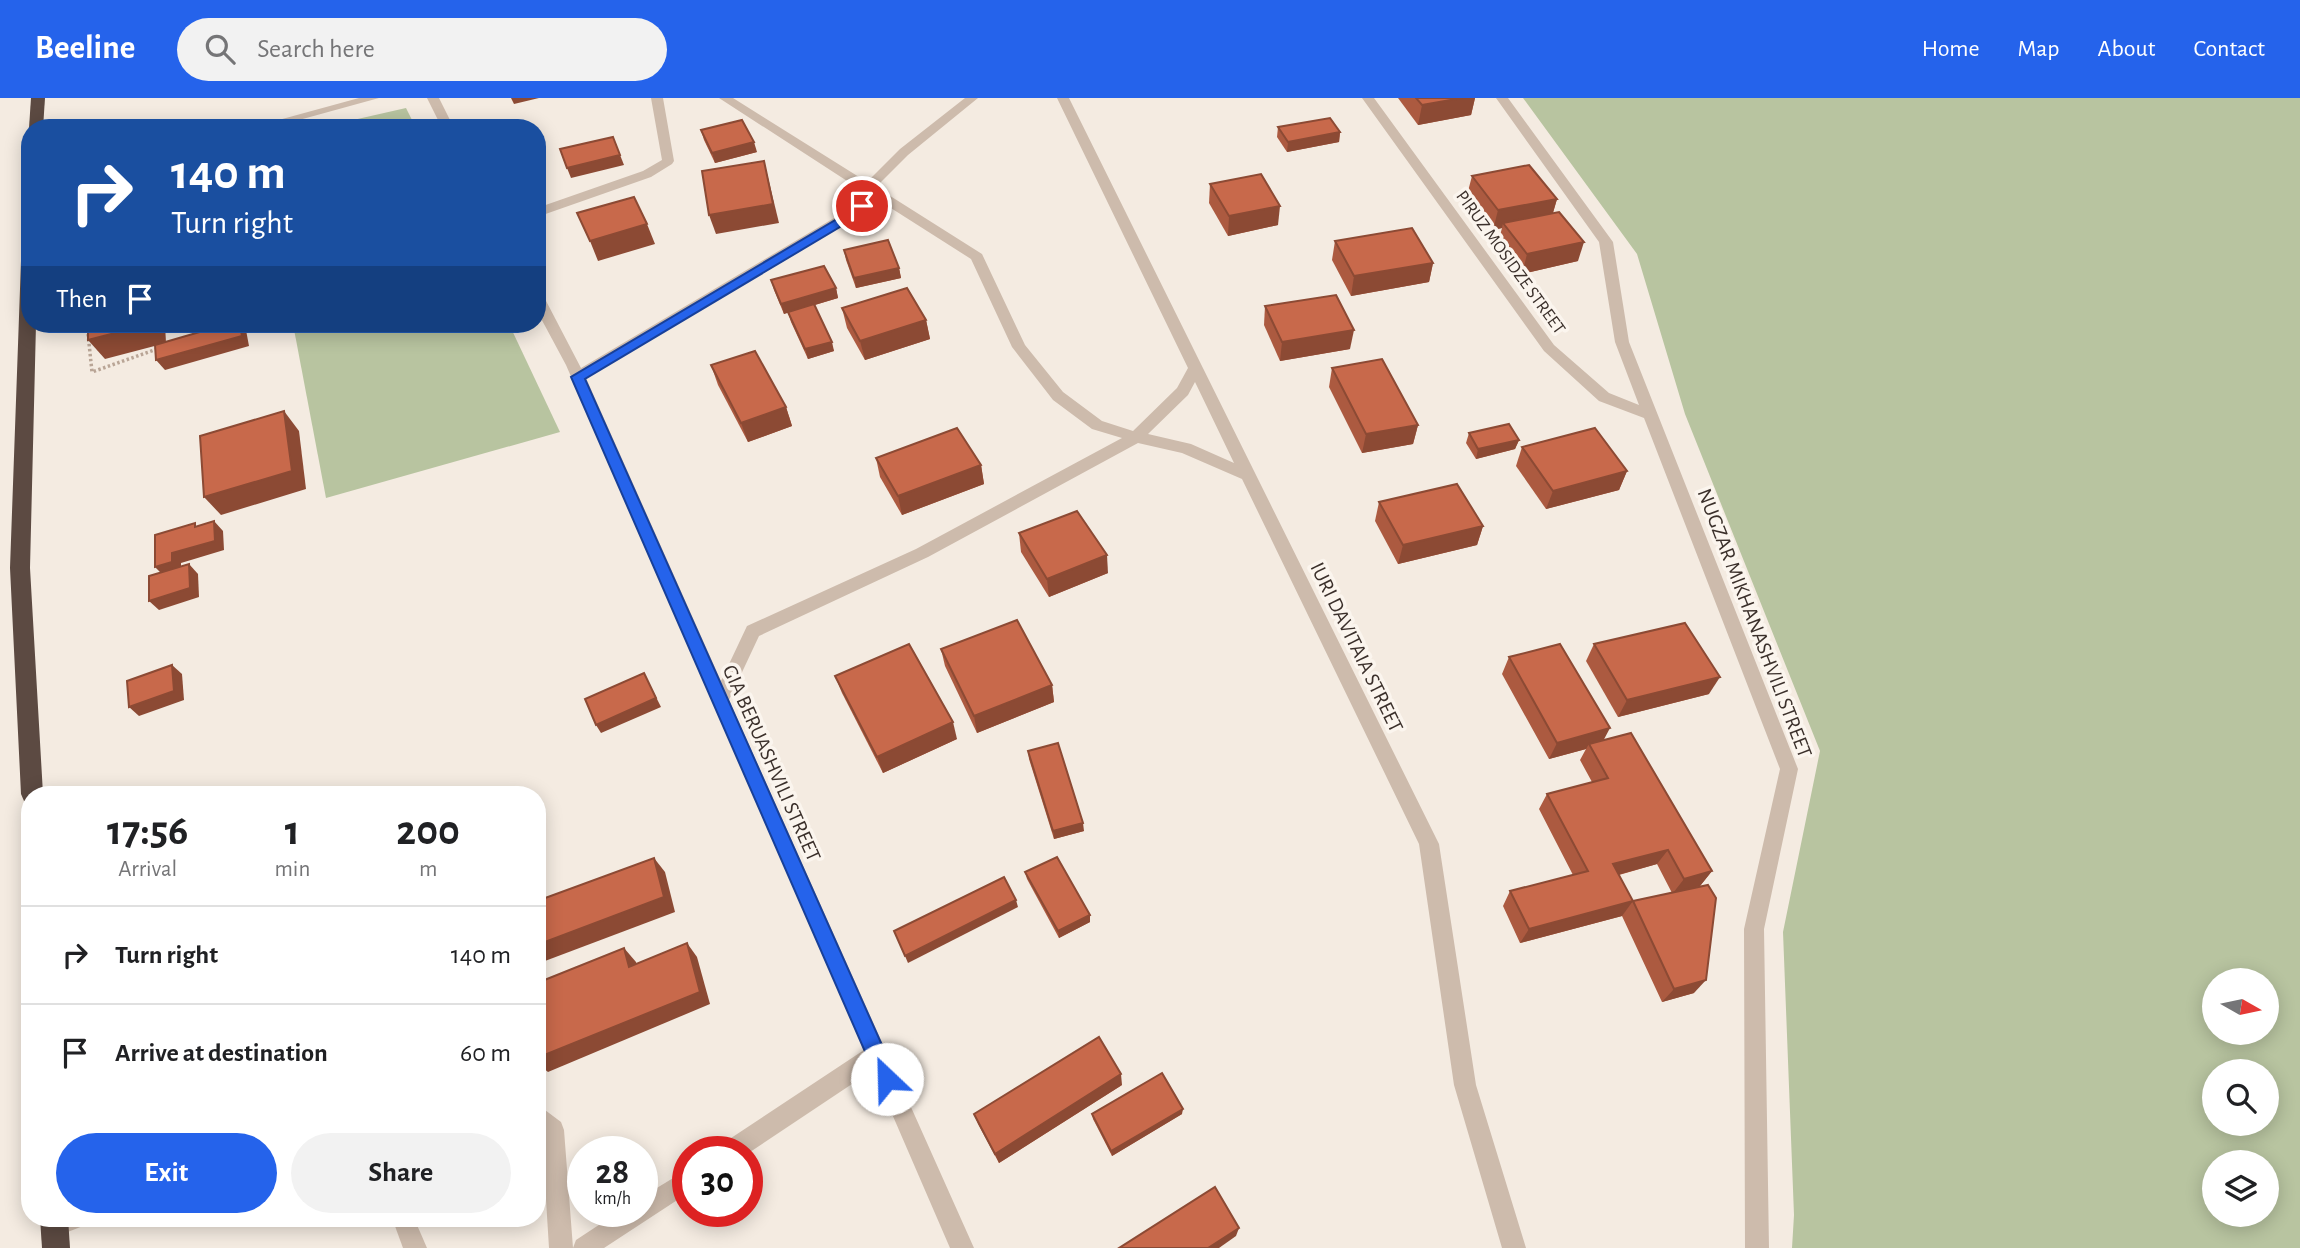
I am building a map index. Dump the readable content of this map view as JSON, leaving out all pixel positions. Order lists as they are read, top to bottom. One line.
{"streets":{"street":["PIRUZ MOSIDZE STREET","NUGZAR MIKHANASHVILI STREET","IURI DAVITAIA STREET","GIA BERUASHVILI STREET"]},"crossings":[["PIRUZ MOSIDZE STREET","NUGZAR MIKHANASHVILI STREET"]],"north":"right","page":{"header":"Beeline","search":"Search here","nav":["Home","Map","About","Contact"],"turn":["140 m","Turn right"],"then":"Then","eta":["17:56","Arrival","1","min","200","m"],"list":[{"name":"Turn right","value":"140 m"},{"name":"Arrive at destination","value":"60 m"}],"buttons":["Exit","Share"],"speed":"28 km/h","limit":"30"}}
